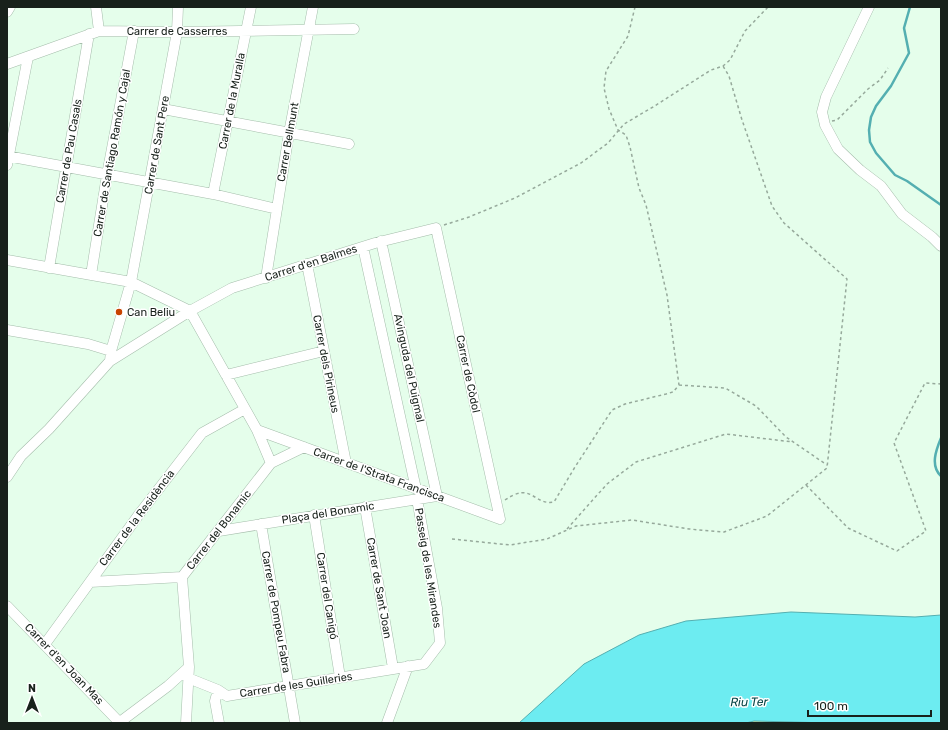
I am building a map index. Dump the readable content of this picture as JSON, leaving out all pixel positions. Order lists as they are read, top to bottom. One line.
{"streets":{"street":["Carrer de Casserres","Carrer de la Muralla","Carrer Bellmunt","Carrer de Sant Pere","Carrer de Pau Casals","Carrer de Santiago Ramón y Cajal","Carrer d'en Balmes","Carrer dels Pirineus","Avinguda del Puigmal","Carrer de Còdol","Carrer de l'Strata Francisca","Plaça del Bonamic","Carrer de la Residència","Carrer del Bonamic","Passeig de les Mirandes","Carrer de Sant Joan","Carrer del Canigó","Carrer de Pompeu Fabra","Carrer d'en Joan Mas","Carrer de les Guilleries"]},"crossings":[["Carrer de Casserres","Carrer de la Muralla"],["Carrer de Casserres","Carrer Bellmunt"],["Carrer de Casserres","Carrer de Sant Pere"],["Carrer de Casserres","Carrer de Pau Casals"],["Carrer de Casserres","Carrer de Santiago Ramón y Cajal"],["Carrer Bellmunt","Carrer d'en Balmes"],["Carrer de Sant Pere","Carrer d'en Balmes"],["Carrer d'en Balmes","Carrer dels Pirineus"],["Carrer d'en Balmes","Avinguda del Puigmal"],["Carrer d'en Balmes","Carrer de Còdol"],["Carrer dels Pirineus","Carrer de l'Strata Francisca"],["Avinguda del Puigmal","Carrer de l'Strata Francisca"],["Avinguda del Puigmal","Plaça del Bonamic"],["Avinguda del Puigmal","Passeig de les Mirandes"],["Carrer de Còdol","Carrer de l'Strata Francisca"],["Carrer de l'Strata Francisca","Plaça del Bonamic"],["Carrer de l'Strata Francisca","Carrer del Bonamic"],["Carrer de l'Strata Francisca","Passeig de les Mirandes"],["Plaça del Bonamic","Carrer del Bonamic"],["Plaça del Bonamic","Passeig de les Mirandes"],["Plaça del Bonamic","Carrer de Sant Joan"],["Plaça del Bonamic","Carrer del Canigó"],["Plaça del Bonamic","Carrer de Pompeu Fabra"],["Carrer de la Residència","Carrer d'en Joan Mas"],["Carrer del Bonamic","Carrer de les Guilleries"],["Passeig de les Mirandes","Carrer de les Guilleries"],["Carrer de Sant Joan","Carrer de les Guilleries"],["Carrer del Canigó","Carrer de les Guilleries"],["Carrer de Pompeu Fabra","Carrer de les Guilleries"]],"water":["Riu Ter"],"places":["Can Beliu"],"scale_bar":"100 m","north":"top"}
